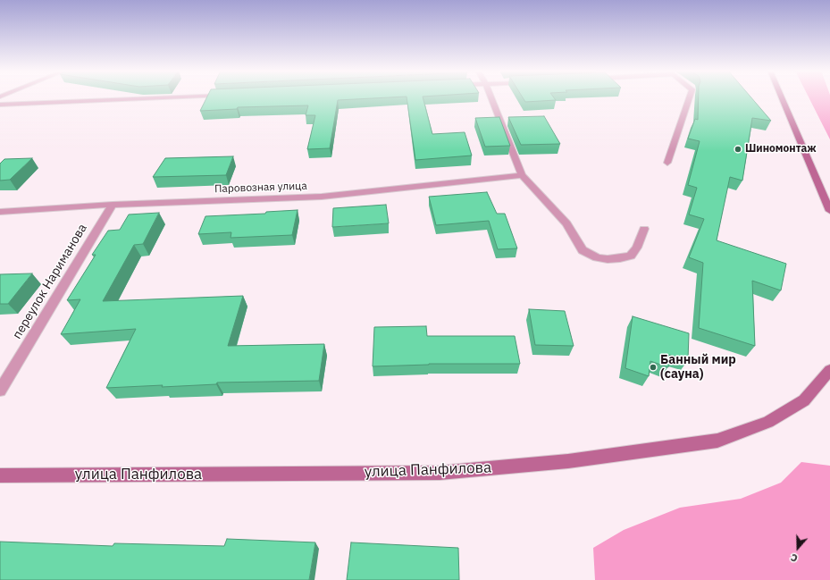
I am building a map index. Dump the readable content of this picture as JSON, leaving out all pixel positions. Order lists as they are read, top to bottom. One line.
{"streets":{"main road":["улица Панфилова"],"street":["Паровозная улица","переулок Нариманова"]},"crossings":[["Паровозная улица","переулок Нариманова"]],"places":["Шиномонтаж","Банный мир (сауна)"],"north":"bottom"}
